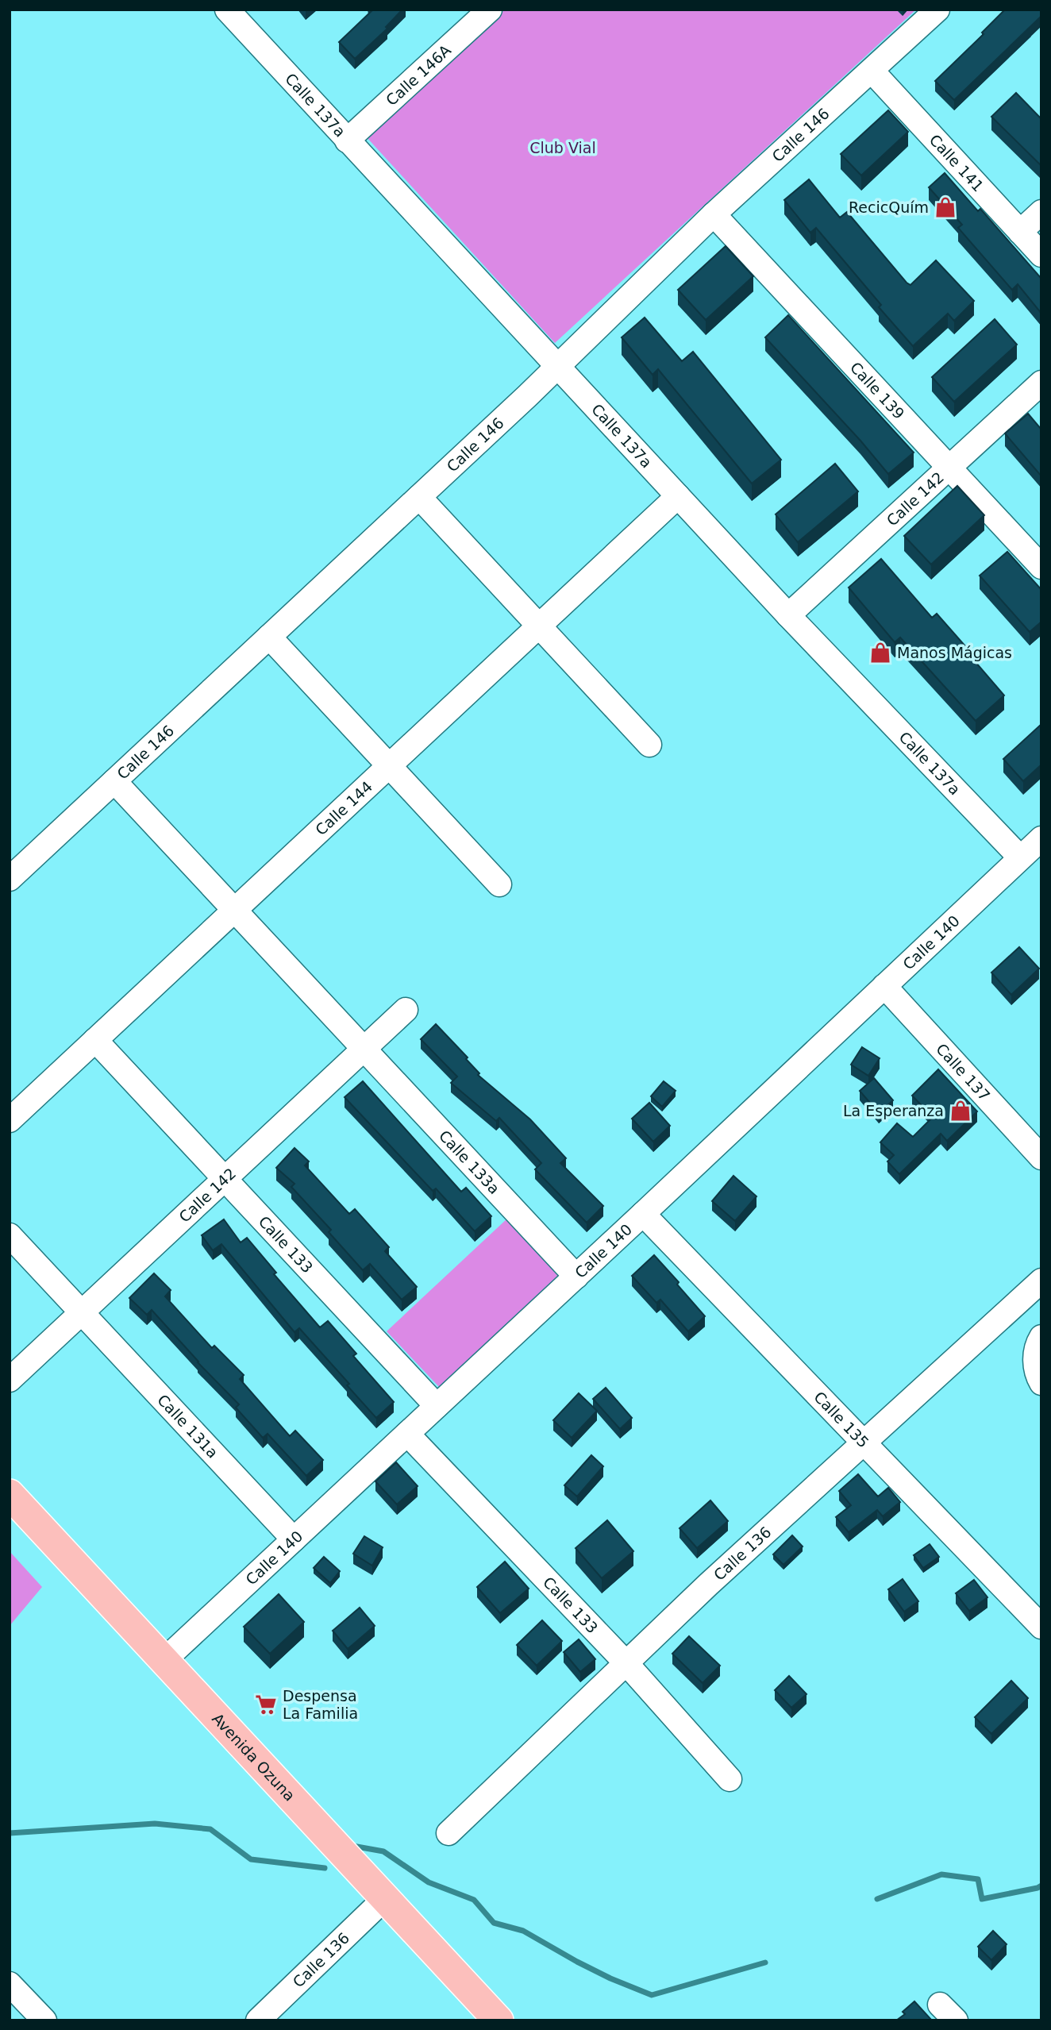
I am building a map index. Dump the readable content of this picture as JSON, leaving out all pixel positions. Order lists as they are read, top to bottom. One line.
{"streets":{"main road":["Avenida Ozuna"],"street":["Calle 146A","Calle 137a","Calle 146","Calle 141","Calle 139","Calle 142","Calle 144","Calle 140","Calle 137","Calle 133a","Calle 133","Calle 135","Calle 131a","Calle 136"]},"crossings":[["Calle 146A","Calle 137a"],["Calle 137a","Calle 146"],["Calle 137a","Calle 142"],["Calle 137a","Calle 144"],["Calle 137a","Calle 140"],["Calle 146","Calle 141"],["Calle 146","Calle 139"],["Calle 146","Calle 133a"],["Calle 139","Calle 142"],["Calle 142","Calle 133a"],["Calle 142","Calle 133"],["Calle 142","Calle 131a"],["Calle 144","Calle 133a"],["Calle 144","Calle 133"],["Calle 140","Calle 137"],["Calle 140","Calle 133a"],["Calle 140","Calle 133"],["Calle 140","Calle 135"],["Calle 140","Calle 131a"],["Calle 140","Avenida Ozuna"],["Calle 133","Calle 136"],["Calle 135","Calle 136"],["Calle 136","Avenida Ozuna"]],"parks":["Club Vial"],"places":{"shop":["RecicQuím","Manos Mágicas","La Esperanza"],"supermarket":["Despensa La Familia"]}}
